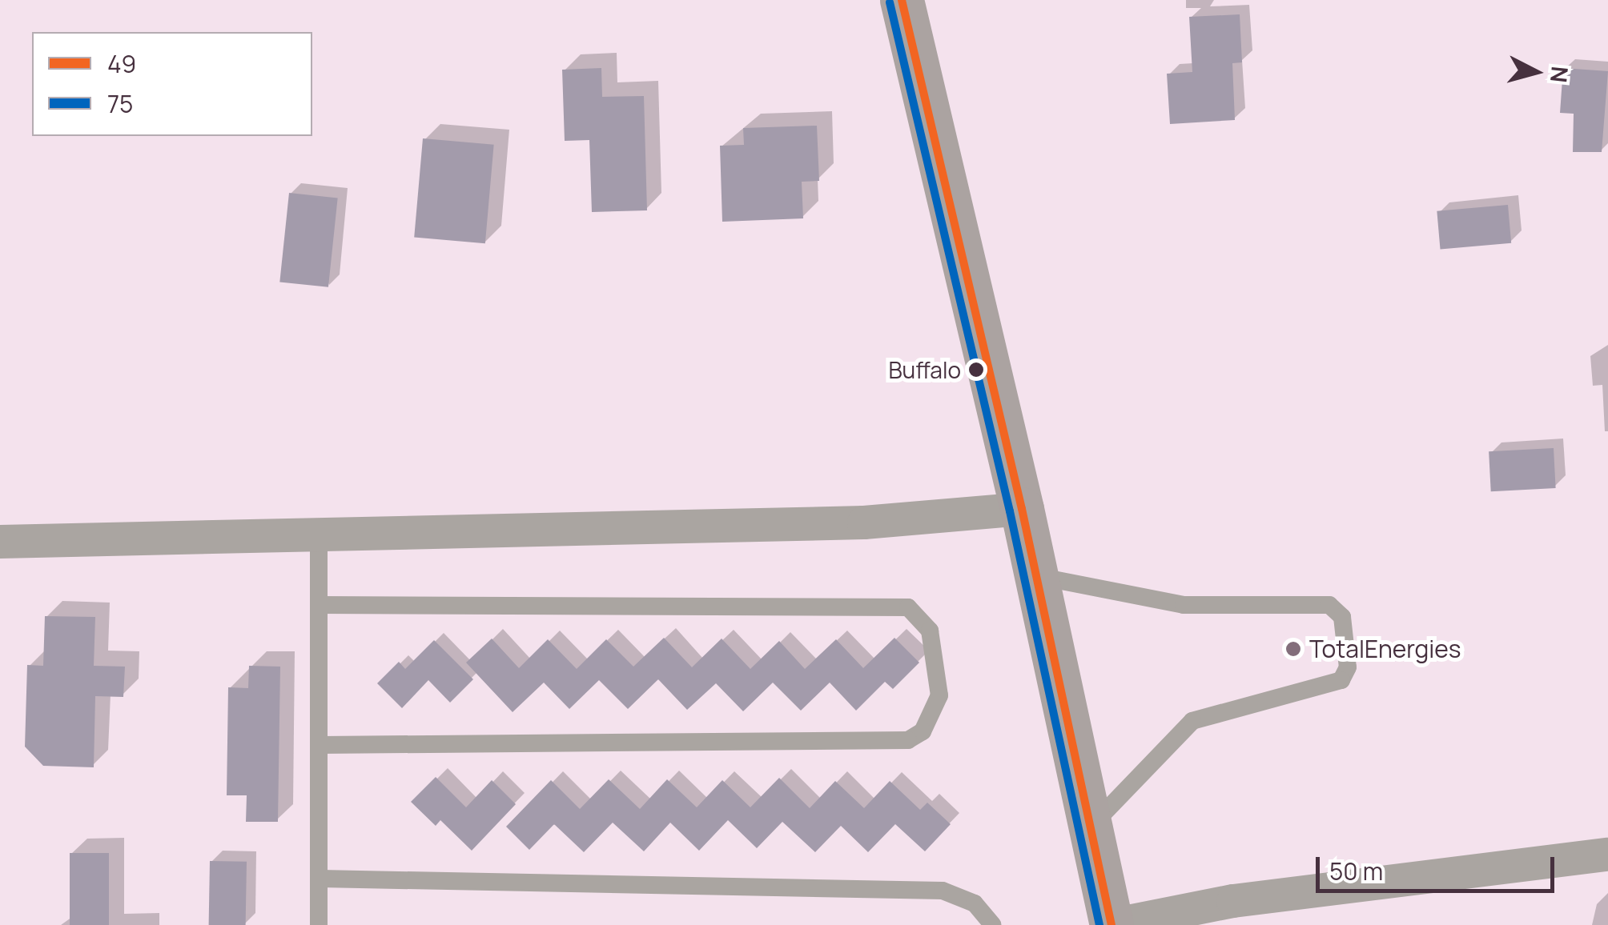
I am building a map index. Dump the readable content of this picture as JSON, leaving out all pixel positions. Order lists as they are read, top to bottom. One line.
{"places":["Buffalo","TotalEnergies"],"lines":["transit line 49","transit line 75"],"legend":["49","75"],"scale_bar":"50 m","north":"right"}
